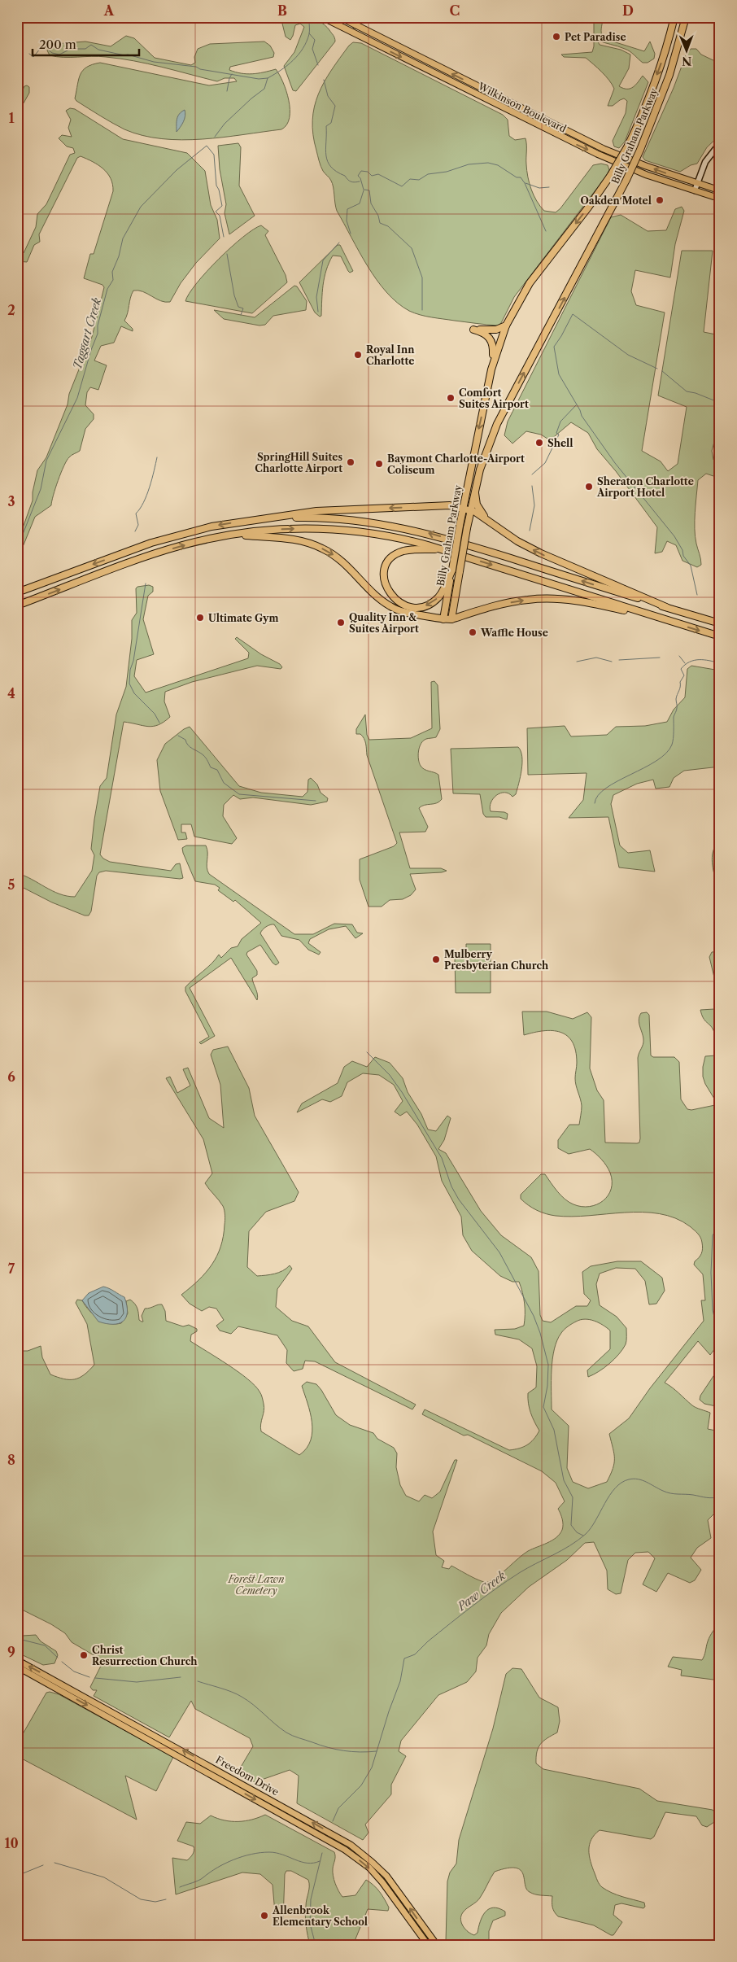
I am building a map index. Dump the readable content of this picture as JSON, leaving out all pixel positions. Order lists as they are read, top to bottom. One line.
{"streets":{"highway":["Billy Graham Parkway"],"main road":["Wilkinson Boulevard","Freedom Drive"]},"water":["Taggart Creek","Paw Creek"],"parks":["Forest Lawn Cemetery"],"places":["Pet Paradise","Oakden Motel","Royal Inn Charlotte","Comfort Suites Airport","Shell","SpringHill Suites Charlotte Airport","Baymont Charlotte-Airport Coliseum","Sheraton Charlotte Airport Hotel","Ultimate Gym","Quality Inn & Suites Airport","Waffle House","Mulberry Presbyterian Church","Christ Resurrection Church","Allenbrook Elementary School"],"scale_bar":"200 m","north":"bottom","grid":{"columns":["A","B","C","D"],"rows":["1","2","3","4","5","6","7","8","9","10"]}}
